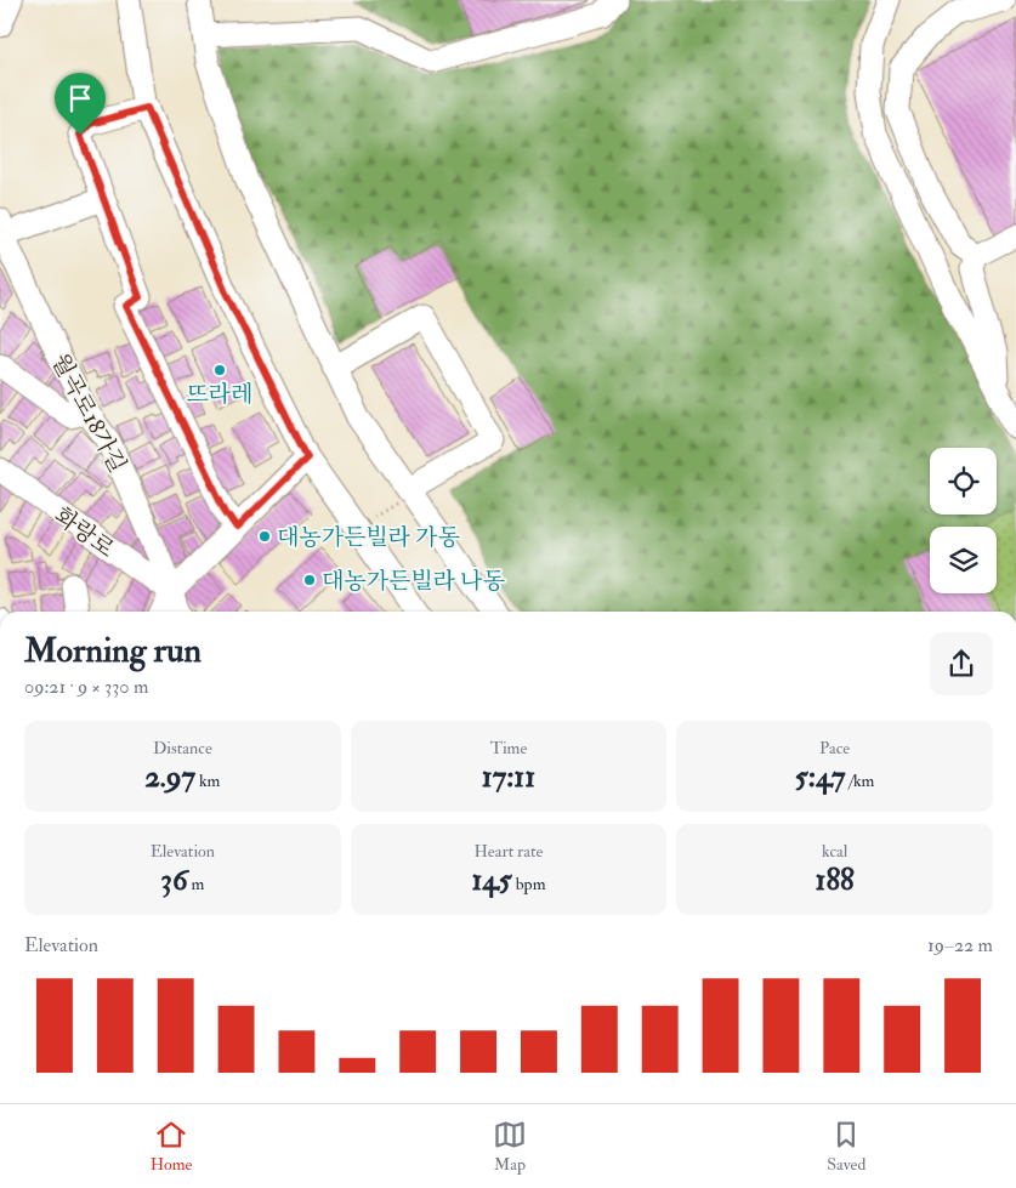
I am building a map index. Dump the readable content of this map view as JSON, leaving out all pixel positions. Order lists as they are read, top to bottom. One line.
{"streets":{"street":["월곡로18가길","화랑로"]},"crossings":[["월곡로18가길","화랑로"]],"places":["뜨라레","대농가든빌라 가동","대농가든빌라 나동"],"page":{"heading":["Morning run","09:21 · 9 × 330 m"],"stats":[["Distance","2.97 km"],["Time","17:11"],["Pace","5:47 /km"],["Elevation","36 m"],["Heart rate","145 bpm"],["kcal","188"]],"chart":["Elevation","19–22 m"],"tabs":["Home","Map","Saved"]}}
